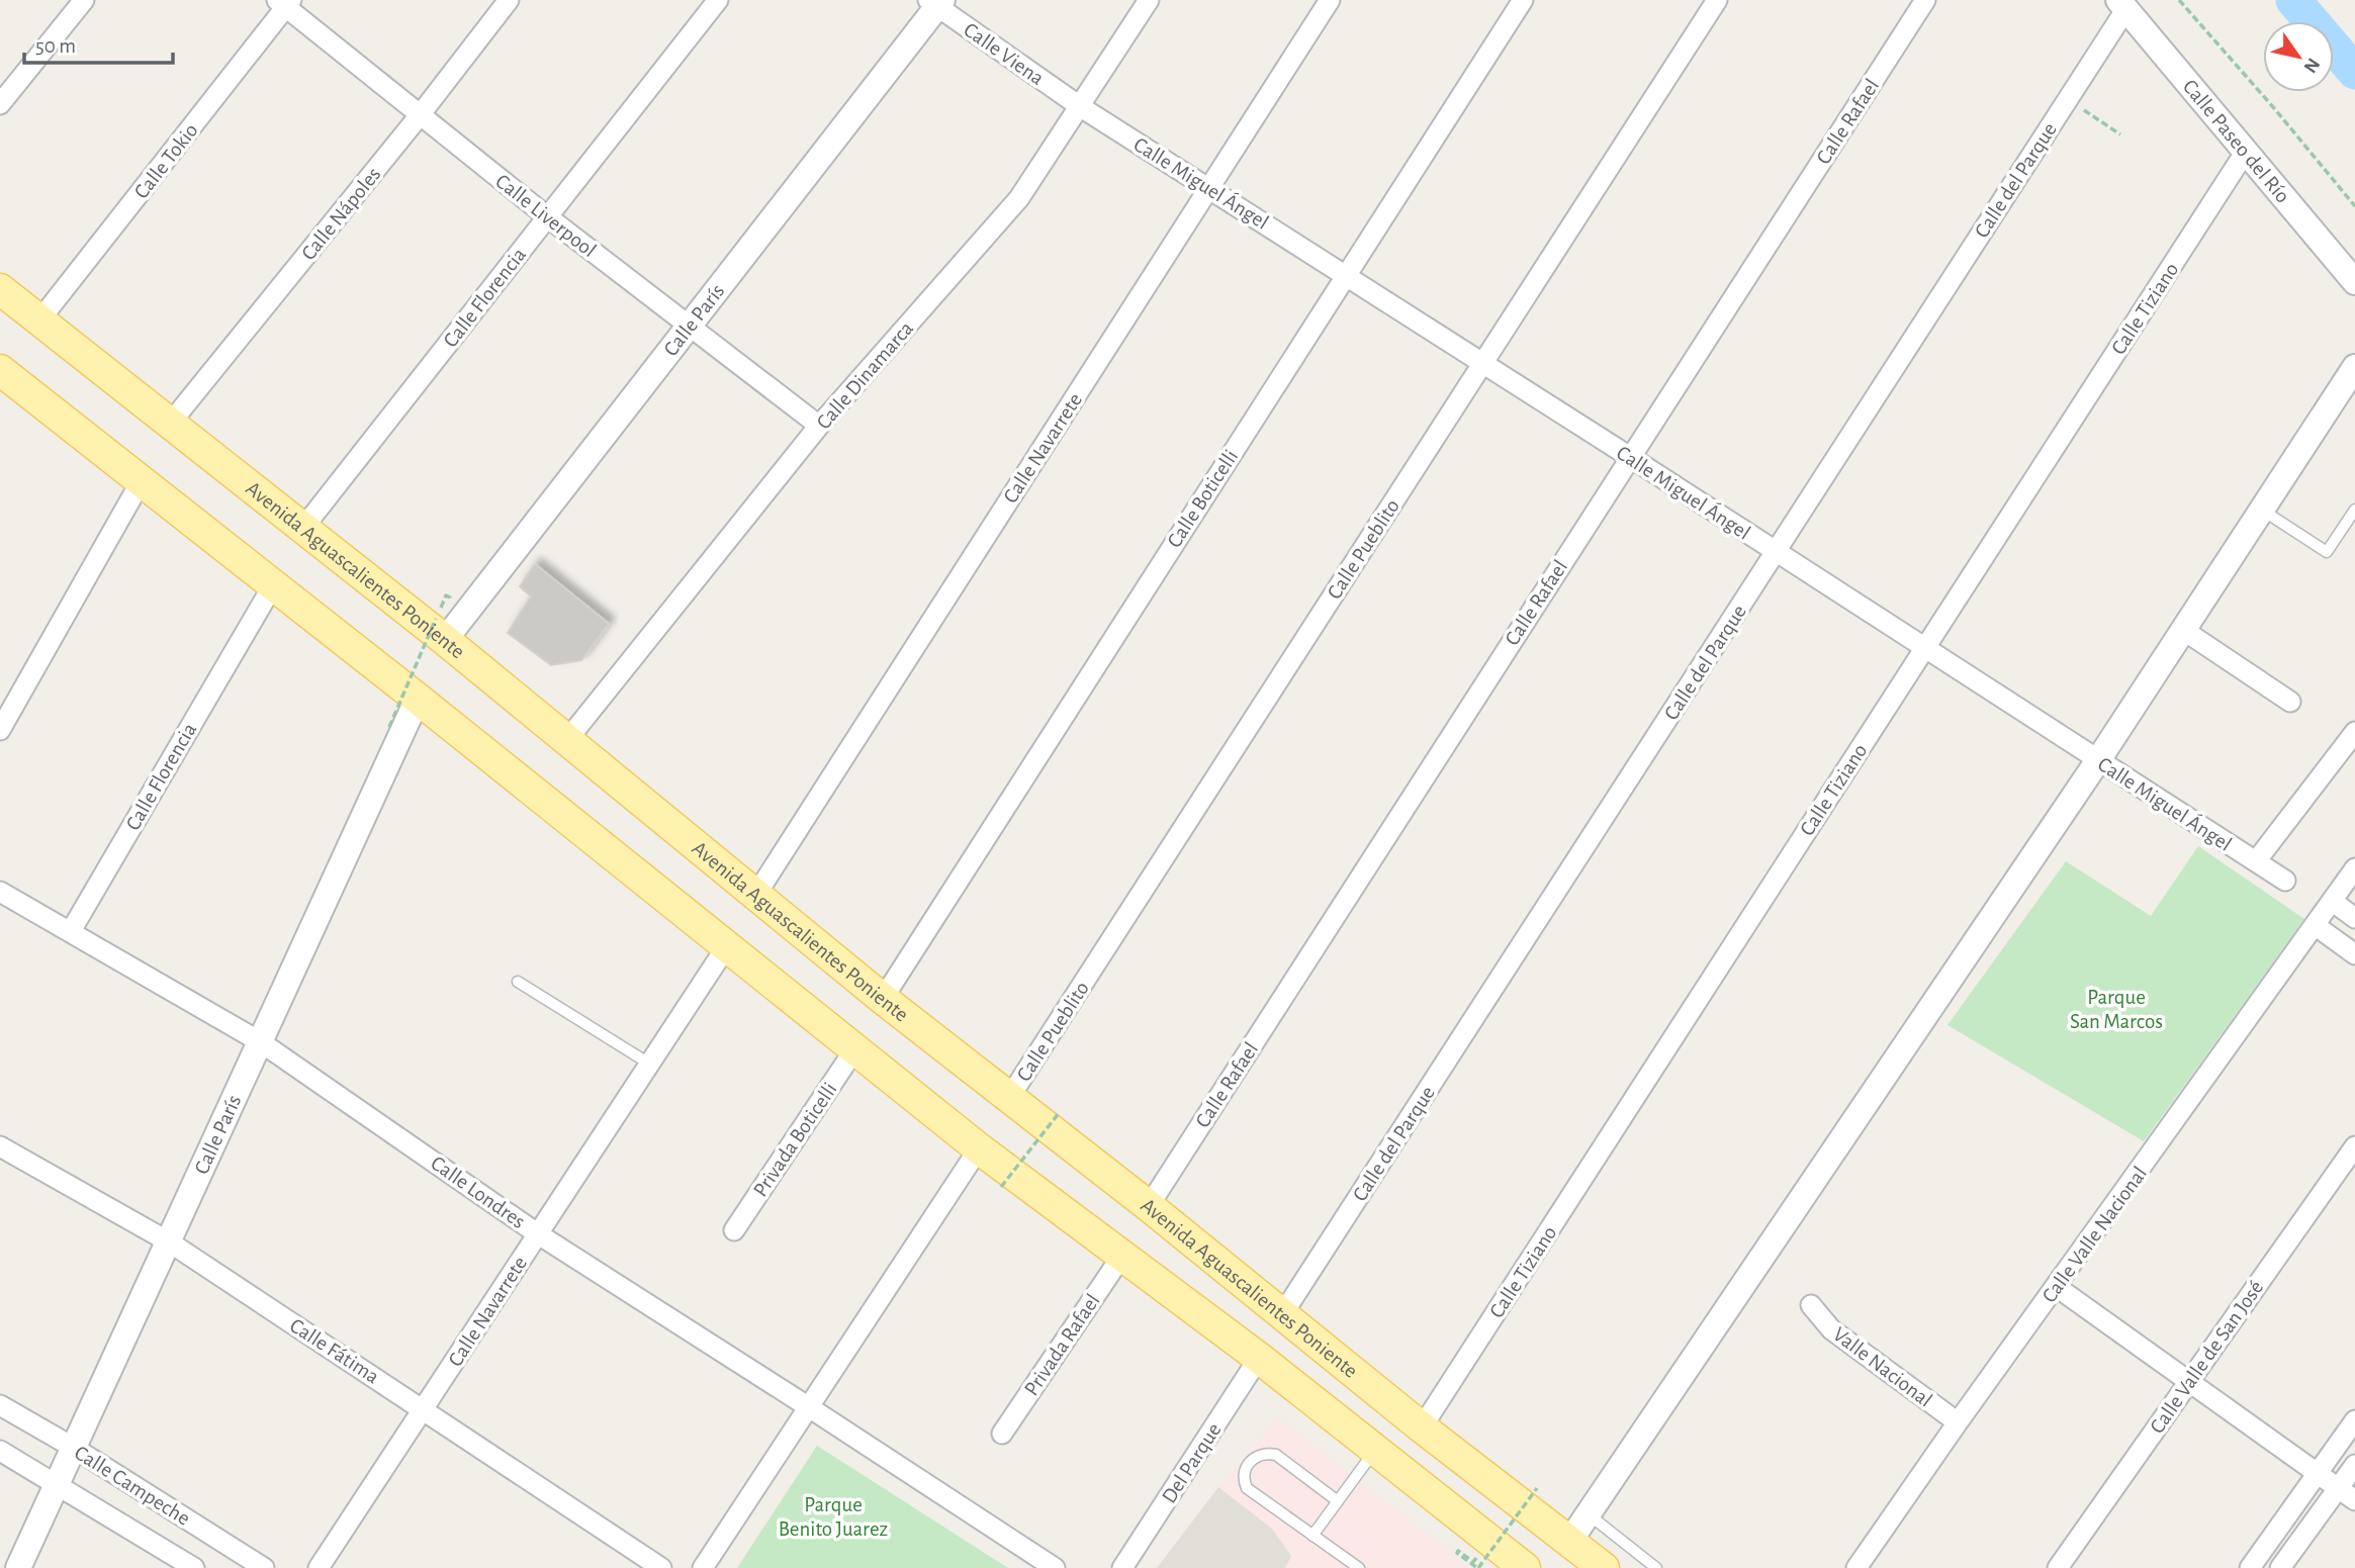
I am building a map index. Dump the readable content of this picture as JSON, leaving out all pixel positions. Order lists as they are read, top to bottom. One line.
{"streets":{"main road":["Avenida Aguascalientes Poniente"],"street":["Calle Viena","Calle Rafael","Calle Paseo del Río","Calle Tokio","Calle del Parque","Calle Miguel Ángel","Calle Nápoles","Calle Liverpool","Calle Florencia","Calle Tiziano","Calle París","Calle Dinamarca","Calle Navarrete","Calle Boticelli","Calle Pueblito","Privada Boticelli","Calle Londres","Calle Valle Nacional","Privada Rafael","Calle Fátima","Calle Valle de San José","Valle Nacional","Del Parque","Calle Campeche"]},"crossings":[["Calle Viena","Calle Miguel Ángel"],["Calle Viena","Calle París"],["Calle Viena","Calle Dinamarca"],["Calle Rafael","Calle Miguel Ángel"],["Calle Rafael","Avenida Aguascalientes Poniente"],["Calle Paseo del Río","Calle del Parque"],["Calle Paseo del Río","Calle Tiziano"],["Calle Tokio","Calle Liverpool"],["Calle Tokio","Avenida Aguascalientes Poniente"],["Calle del Parque","Calle Miguel Ángel"],["Calle del Parque","Avenida Aguascalientes Poniente"],["Calle Miguel Ángel","Calle Tiziano"],["Calle Miguel Ángel","Calle Dinamarca"],["Calle Miguel Ángel","Calle Navarrete"],["Calle Miguel Ángel","Calle Boticelli"],["Calle Miguel Ángel","Calle Pueblito"],["Calle Nápoles","Calle Liverpool"],["Calle Nápoles","Avenida Aguascalientes Poniente"],["Calle Liverpool","Calle Florencia"],["Calle Liverpool","Calle París"],["Calle Liverpool","Calle Dinamarca"],["Calle Florencia","Avenida Aguascalientes Poniente"],["Calle Florencia","Calle Londres"],["Calle Tiziano","Avenida Aguascalientes Poniente"],["Calle París","Avenida Aguascalientes Poniente"],["Calle París","Calle Londres"],["Calle París","Calle Fátima"],["Calle París","Calle Campeche"],["Calle Dinamarca","Avenida Aguascalientes Poniente"],["Calle Navarrete","Avenida Aguascalientes Poniente"],["Calle Navarrete","Calle Londres"],["Calle Navarrete","Calle Fátima"],["Calle Boticelli","Avenida Aguascalientes Poniente"],["Calle Pueblito","Avenida Aguascalientes Poniente"],["Calle Valle Nacional","Valle Nacional"]],"parks":["Parque San Marcos","Parque Benito Juarez"],"scale_bar":"50 m","north":"bottom right"}
